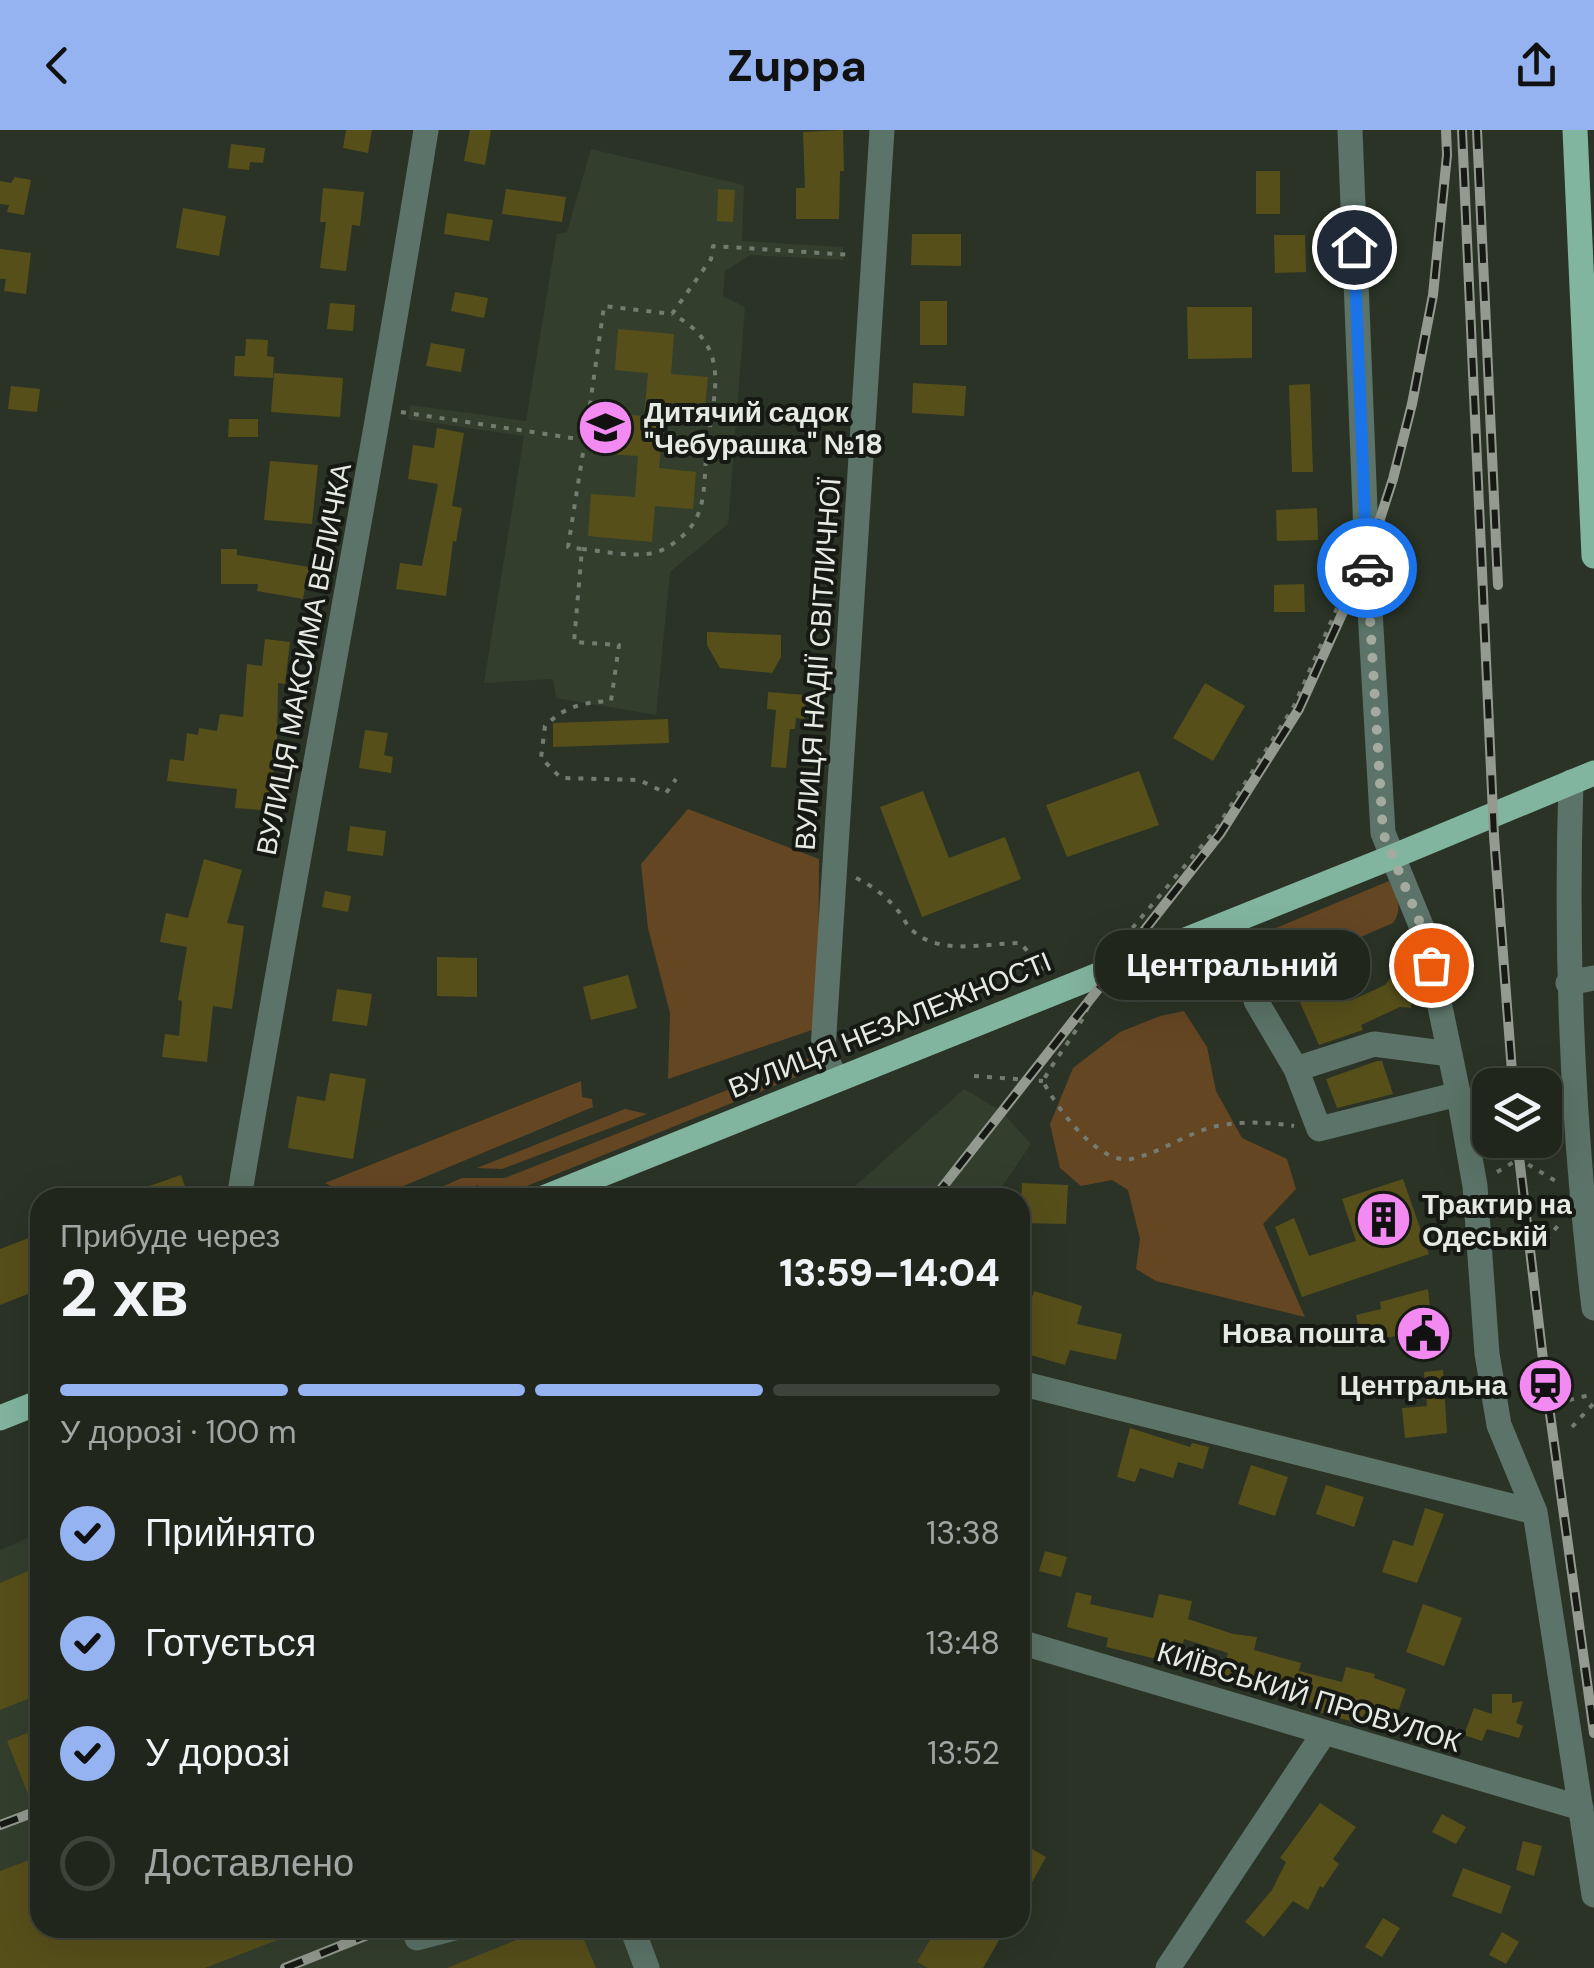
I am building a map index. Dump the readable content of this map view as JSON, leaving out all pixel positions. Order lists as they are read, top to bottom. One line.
{"streets":{"main road":["ВУЛИЦЯ НЕЗАЛЕЖНОСТІ"],"street":["ВУЛИЦЯ МАКСИМА ВЕЛИЧКА","ВУЛИЦЯ НАДІЇ СВІТЛИЧНОЇ","КИЇВСЬКИЙ ПРОВУЛОК"]},"crossings":[["ВУЛИЦЯ НАДІЇ СВІТЛИЧНОЇ","ВУЛИЦЯ НЕЗАЛЕЖНОСТІ"]],"places":{"school or university":["Дитячий садок \"Чебурашка\" №18"],"other":["Центральний"],"building":["Трактир на Одеській"],"public building":["Нова пошта"],"station":["Центральна"]},"page":{"header":"Zuppa","bubble":"Центральний","heading":["2 хв","Прибуде через","13:59–14:04"],"bar":"У дорозі · 100 m","list":[["Прийнято","13:38"],["Готується","13:48"],["У дорозі","13:52"],"Доставлено"]}}
